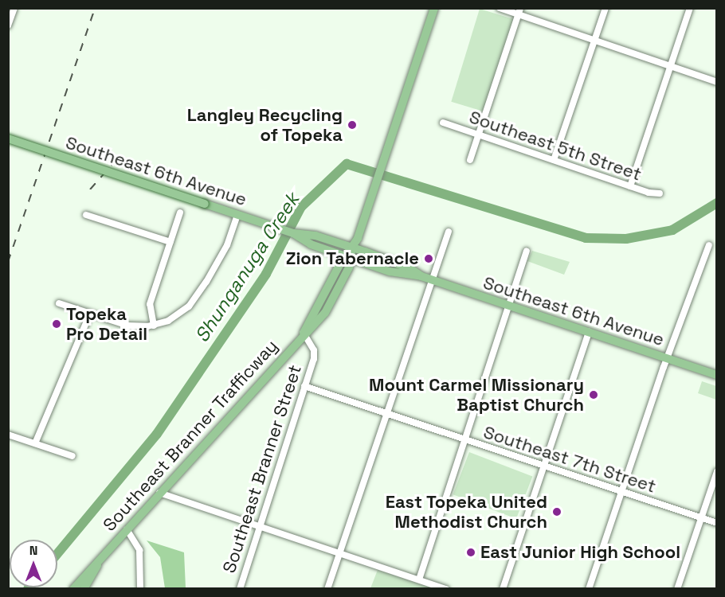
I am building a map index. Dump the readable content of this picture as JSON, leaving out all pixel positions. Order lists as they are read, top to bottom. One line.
{"streets":{"main road":["Southeast 6th Avenue","Southeast Branner Trafficway"],"street":["Southeast 5th Street","Southeast 7th Street","Southeast Branner Street"]},"crossings":[["Southeast Branner Trafficway","Southeast Branner Street"],["Southeast 7th Street","Southeast Branner Street"]],"water":["Shunganuga Creek"],"places":["Langley Recycling of Topeka","Zion Tabernacle","Topeka Pro Detail","Mount Carmel Missionary Baptist Church","East Topeka United Methodist Church","East Junior High School"],"north":"top"}
